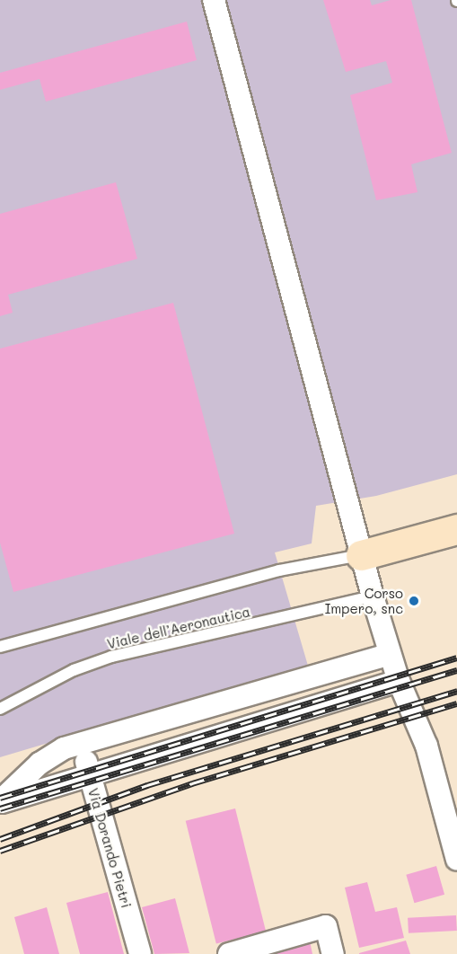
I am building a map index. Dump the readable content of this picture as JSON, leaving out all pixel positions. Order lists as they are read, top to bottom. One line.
{"streets":{"street":["Via Dorando Pietri"],"lane":["Viale dell’Aeronautica"]},"places":["Corso Impero, snc"]}
